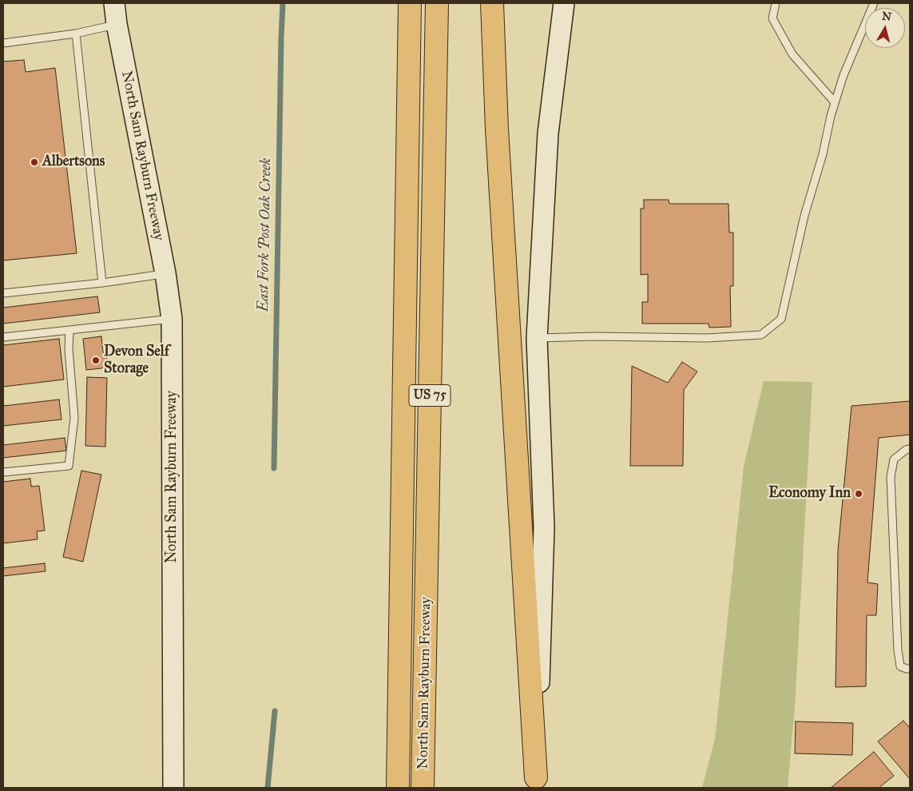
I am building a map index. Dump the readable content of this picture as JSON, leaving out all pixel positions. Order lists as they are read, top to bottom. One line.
{"streets":{"highway":["North Sam Rayburn Freeway","US 75"]},"water":["East Fork Post Oak Creek"],"places":["Albertsons","Devon Self Storage","Economy Inn"],"north":"top"}
